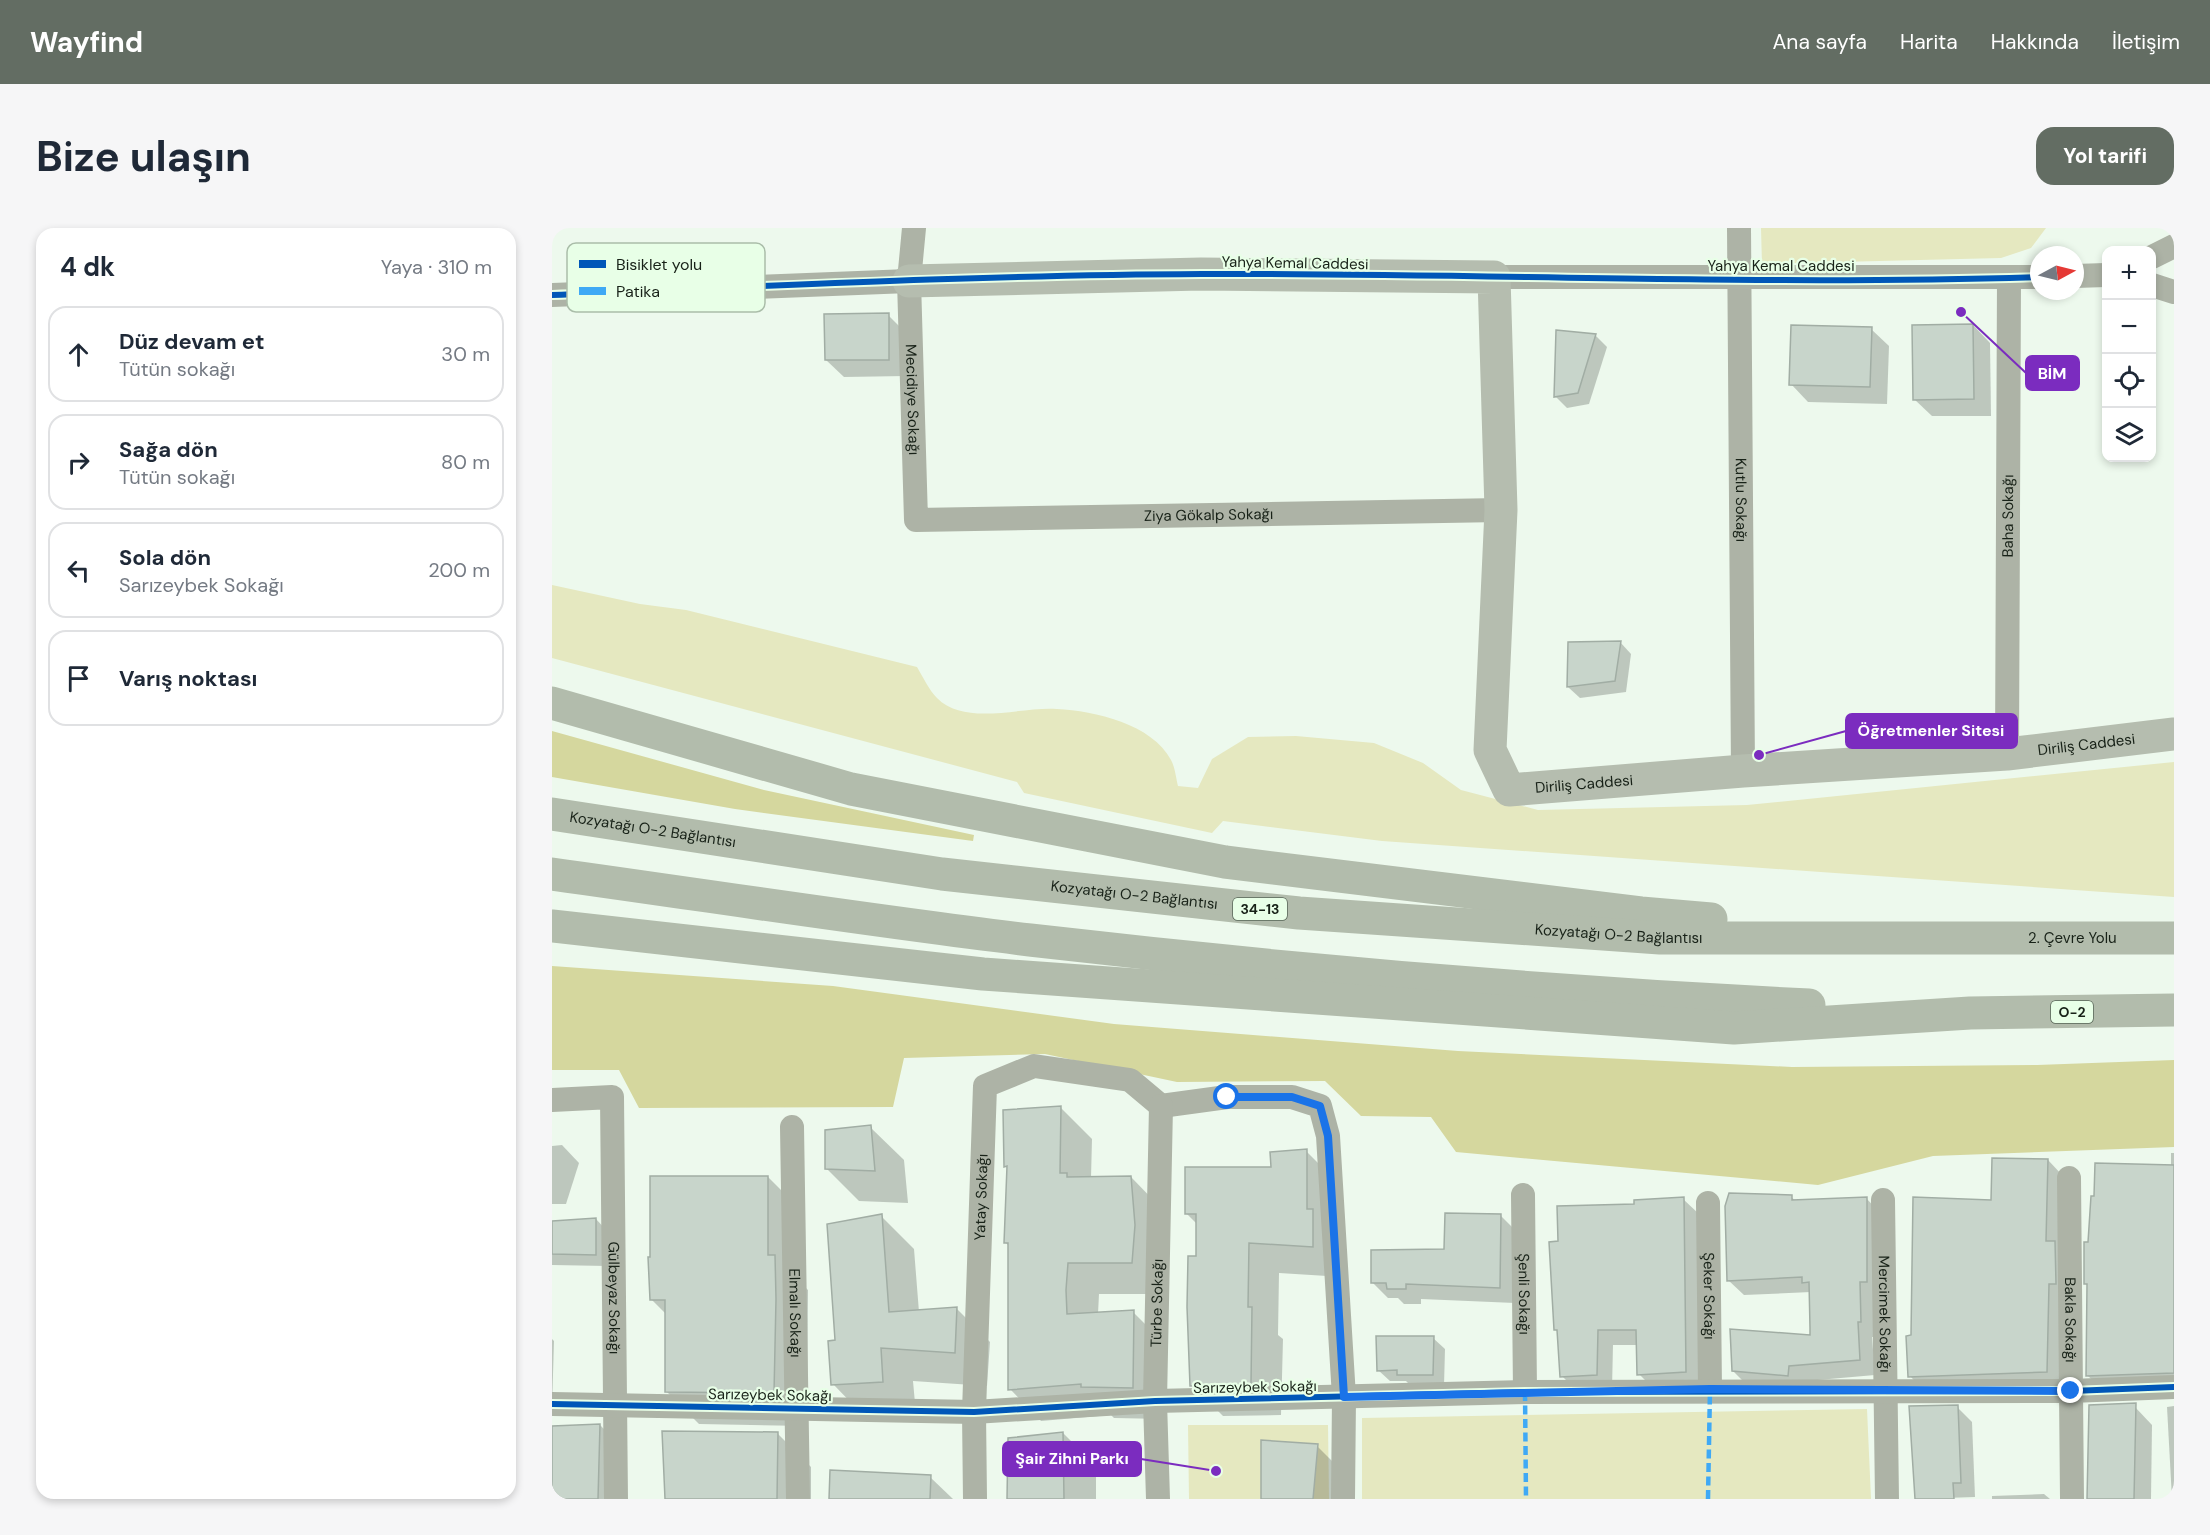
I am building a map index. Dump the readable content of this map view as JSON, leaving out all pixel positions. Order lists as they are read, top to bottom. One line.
{"streets":{"highway":["Kozyatağı O-2 Bağlantısı","34-13","2. Çevre Yolu","O-2"],"street":["Yahya Kemal Caddesi","Mecidiye Sokağı","Kutlu Sokağı","Ziya Gökalp Sokağı","Baha Sokağı","Diriliş Caddesi","Yatay Sokağı","Şenli Sokağı","Şeker Sokağı","Gülbeyaz Sokağı","Türbe Sokağı","Elmalı Sokağı","Mercimek Sokağı","Bakla Sokağı","Sarızeybek Sokağı"]},"crossings":[["Yahya Kemal Caddesi","Mecidiye Sokağı"],["Yahya Kemal Caddesi","Kutlu Sokağı"],["Yahya Kemal Caddesi","Baha Sokağı"],["Yahya Kemal Caddesi","Diriliş Caddesi"],["Mecidiye Sokağı","Ziya Gökalp Sokağı"],["Kutlu Sokağı","Diriliş Caddesi"],["Ziya Gökalp Sokağı","Diriliş Caddesi"],["Baha Sokağı","Diriliş Caddesi"],["Kozyatağı O-2 Bağlantısı","2. Çevre Yolu"],["Yatay Sokağı","Türbe Sokağı"],["Yatay Sokağı","Sarızeybek Sokağı"],["Şenli Sokağı","Sarızeybek Sokağı"],["Şeker Sokağı","Sarızeybek Sokağı"],["Gülbeyaz Sokağı","Sarızeybek Sokağı"],["Türbe Sokağı","Sarızeybek Sokağı"],["Elmalı Sokağı","Sarızeybek Sokağı"],["Mercimek Sokağı","Sarızeybek Sokağı"],["Bakla Sokağı","Sarızeybek Sokağı"]],"places":["BİM","Öğretmenler Sitesi","Şair Zihni Parkı"],"legend":["Bisiklet yolu","Patika"],"north":"right","page":{"header":"Wayfind","nav":["Ana sayfa","Harita","Hakkında","İletişim"],"buttons":"Yol tarifi","title":"Bize ulaşın","heading":["4 dk","Yaya · 310 m"],"map_buttons":["+","−"],"list":[["Düz devam et","Tütün sokağı","30 m"],["Sağa dön","Tütün sokağı","80 m"],["Sola dön","Sarızeybek Sokağı","200 m"],"Varış noktası"]}}
